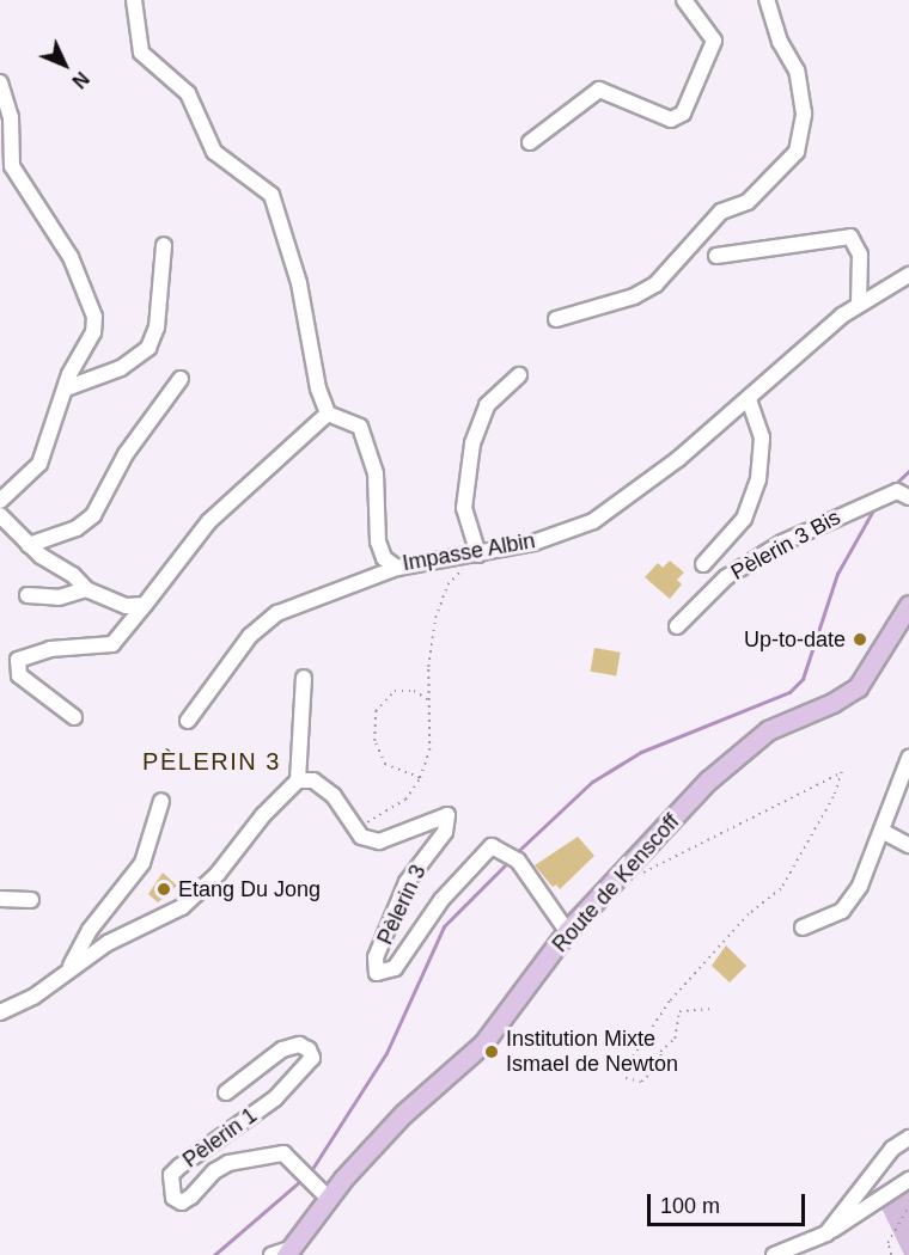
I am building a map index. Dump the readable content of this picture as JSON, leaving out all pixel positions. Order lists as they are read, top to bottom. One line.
{"streets":{"main road":["Route de Kenscoff"],"street":["Pèlerin 3 Bis","Impasse Albin","Pèlerin 3","Pèlerin 1"]},"crossings":[["Route de Kenscoff","Pèlerin 3"],["Route de Kenscoff","Pèlerin 1"]],"districts":["PÈLERIN 3"],"places":["Up-to-date","Etang Du Jong","Institution Mixte Ismael de Newton"],"scale_bar":"100 m","north":"bottom right"}
